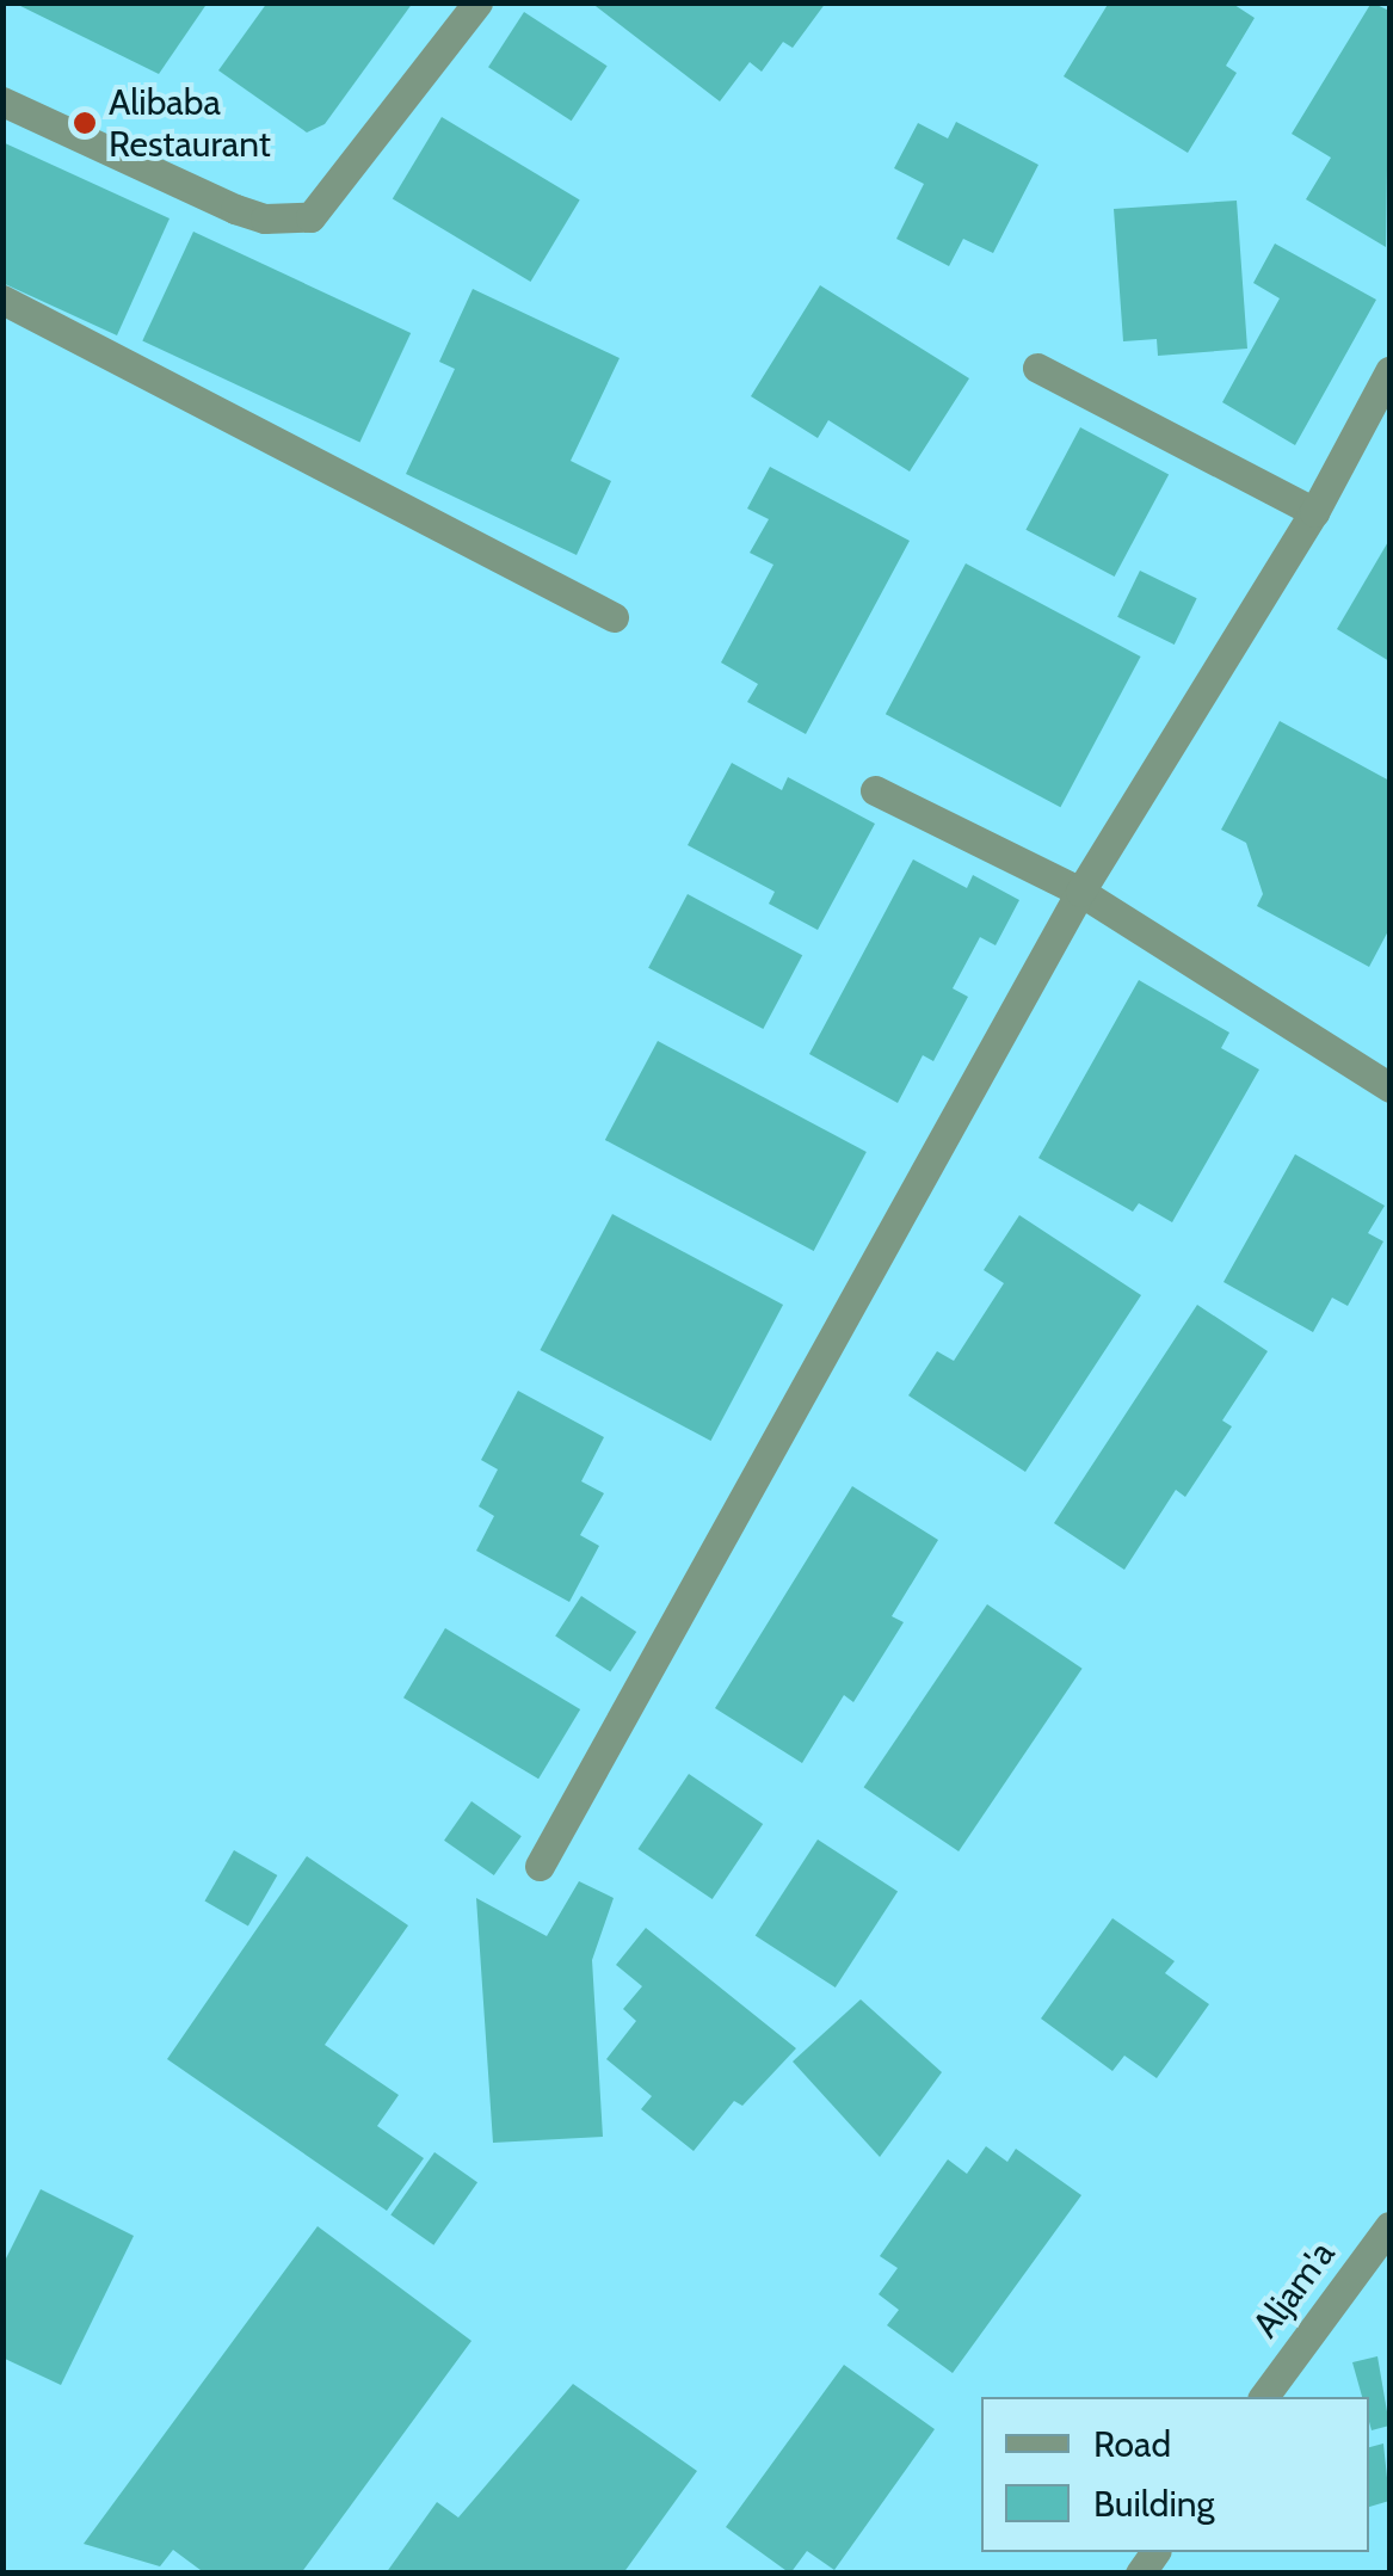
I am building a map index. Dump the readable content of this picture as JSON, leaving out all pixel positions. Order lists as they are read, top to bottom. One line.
{"streets":{"street":["Aljam'a"]},"places":["Alibaba Restaurant"],"legend":["Road","Building"]}
